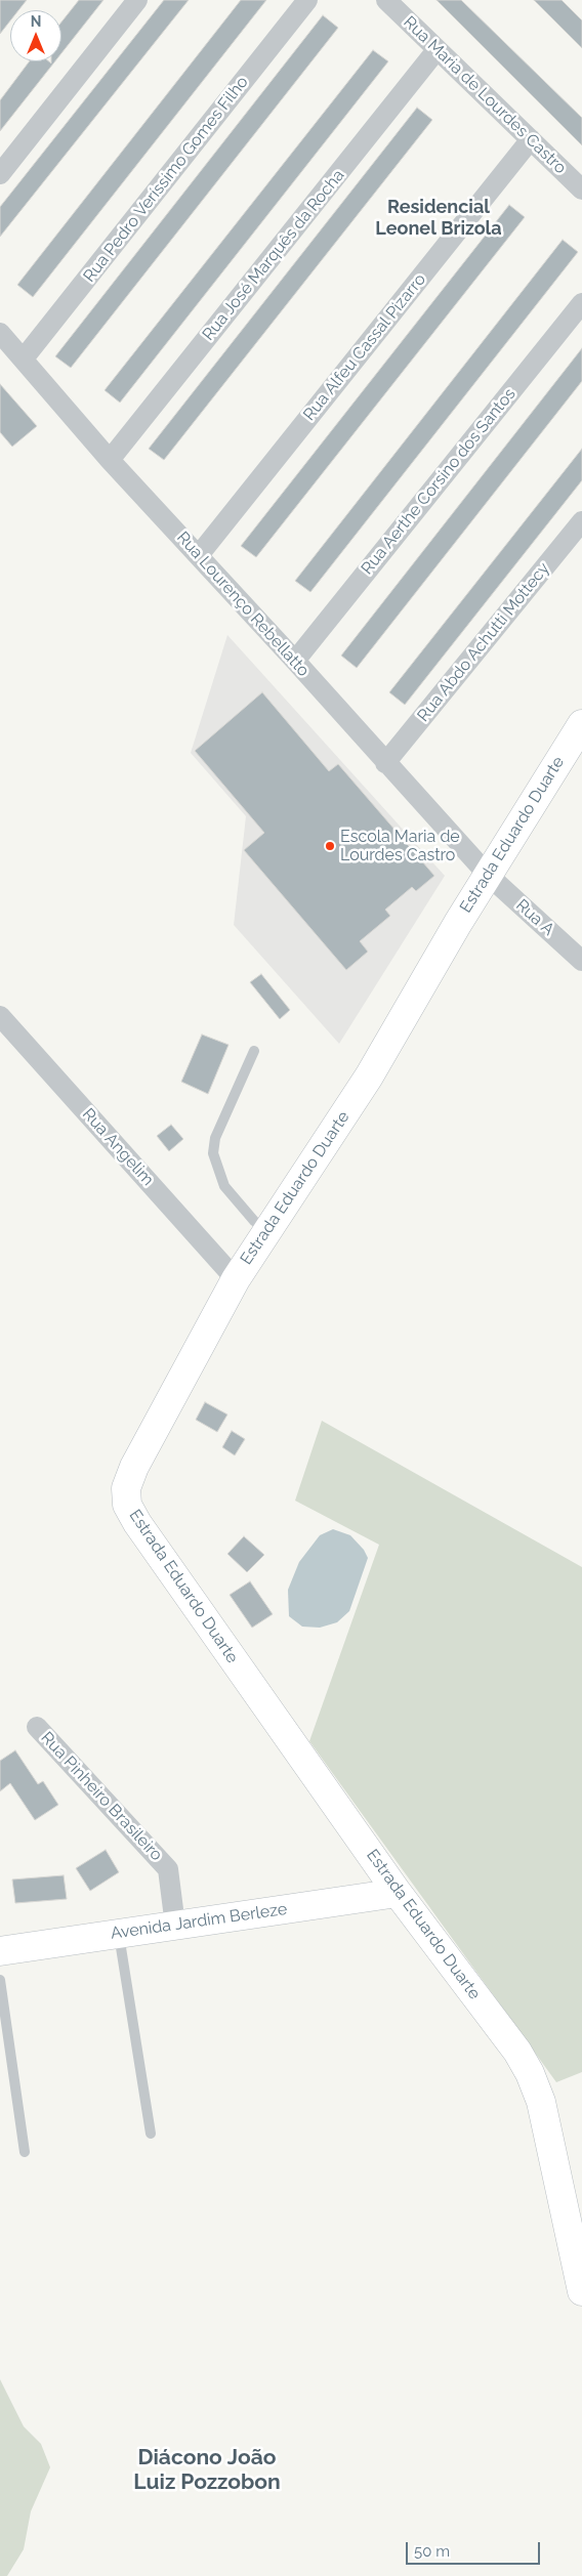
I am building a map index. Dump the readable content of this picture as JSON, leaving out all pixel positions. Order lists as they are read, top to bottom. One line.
{"streets":{"street":["Rua Maria de Lourdes Castro","Rua Pedro Veríssimo Gomes Filho","Rua José Marquês da Rocha","Rua Alfeu Cassal Pizarro","Rua Aerthe Corsino dos Santos","Rua Lourenço Rebellatto","Rua Abdo Achutti Mottecy","Estrada Eduardo Duarte","Rua A","Rua Angelim","Rua Pinheiro Brasileiro","Avenida Jardim Berleze"]},"crossings":[["Rua Maria de Lourdes Castro","Rua José Marquês da Rocha"],["Rua Maria de Lourdes Castro","Rua Alfeu Cassal Pizarro"],["Rua Pedro Veríssimo Gomes Filho","Rua Lourenço Rebellatto"],["Rua José Marquês da Rocha","Rua Lourenço Rebellatto"],["Rua Alfeu Cassal Pizarro","Rua Lourenço Rebellatto"],["Rua Aerthe Corsino dos Santos","Rua Lourenço Rebellatto"],["Rua Lourenço Rebellatto","Rua Abdo Achutti Mottecy"],["Rua Lourenço Rebellatto","Estrada Eduardo Duarte"],["Rua Lourenço Rebellatto","Rua A"],["Estrada Eduardo Duarte","Rua A"],["Estrada Eduardo Duarte","Rua Angelim"],["Estrada Eduardo Duarte","Avenida Jardim Berleze"],["Rua Pinheiro Brasileiro","Avenida Jardim Berleze"]],"districts":["Residencial Leonel Brizola","Diácono João Luiz Pozzobon"],"places":["Escola Maria de Lourdes Castro"],"scale_bar":"50 m","north":"top"}
